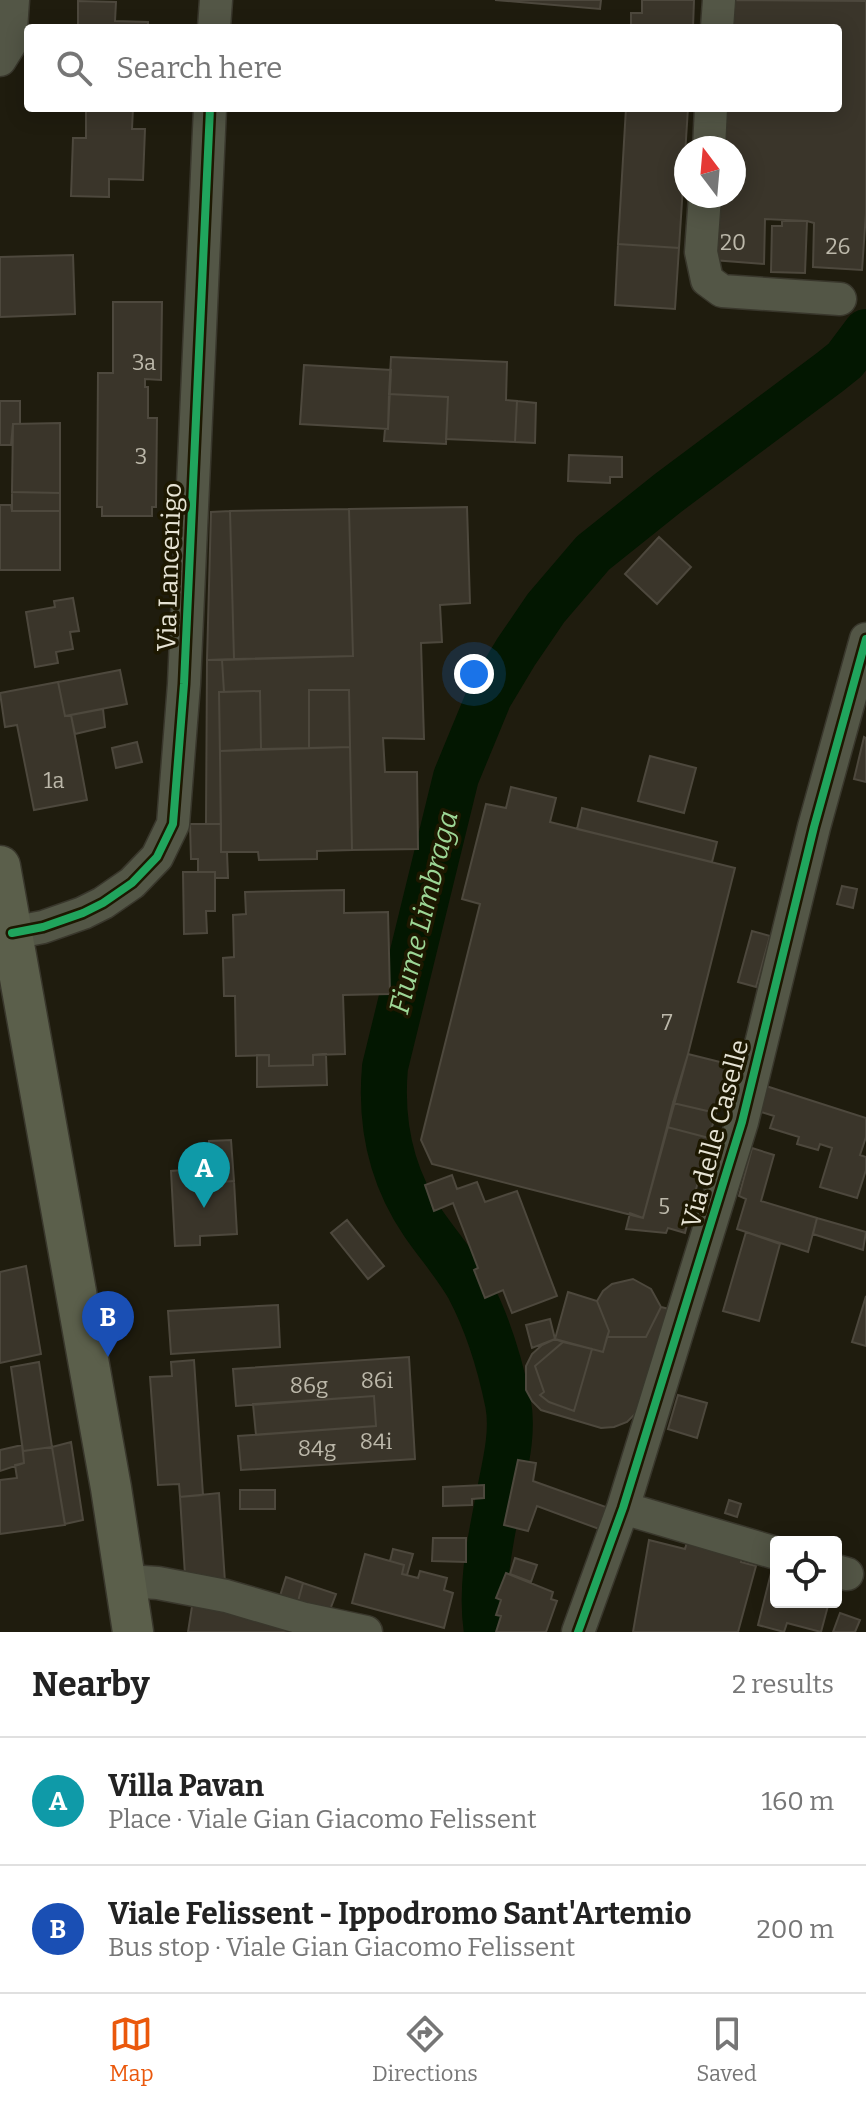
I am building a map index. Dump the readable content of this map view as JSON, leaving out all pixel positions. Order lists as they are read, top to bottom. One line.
{"streets":{"street":["Via Lancenigo","Via delle Caselle"]},"water":["Fiume Limbraga"],"house_numbers":["20","26","3a","3","1a","7","5","86i","86g","84i","84g"],"north":"top","page":{"search":"Search here","pins":["A","B"],"heading":["Nearby","2 results"],"list":[{"mark":"A","name":"Villa Pavan","note":"Place · Viale Gian Giacomo Felissent","value":"160 m"},{"mark":"B","name":"Viale Felissent - Ippodromo Sant'Artemio","note":"Bus stop · Viale Gian Giacomo Felissent","value":"200 m"}],"nav":["Map","Directions","Saved"]}}
